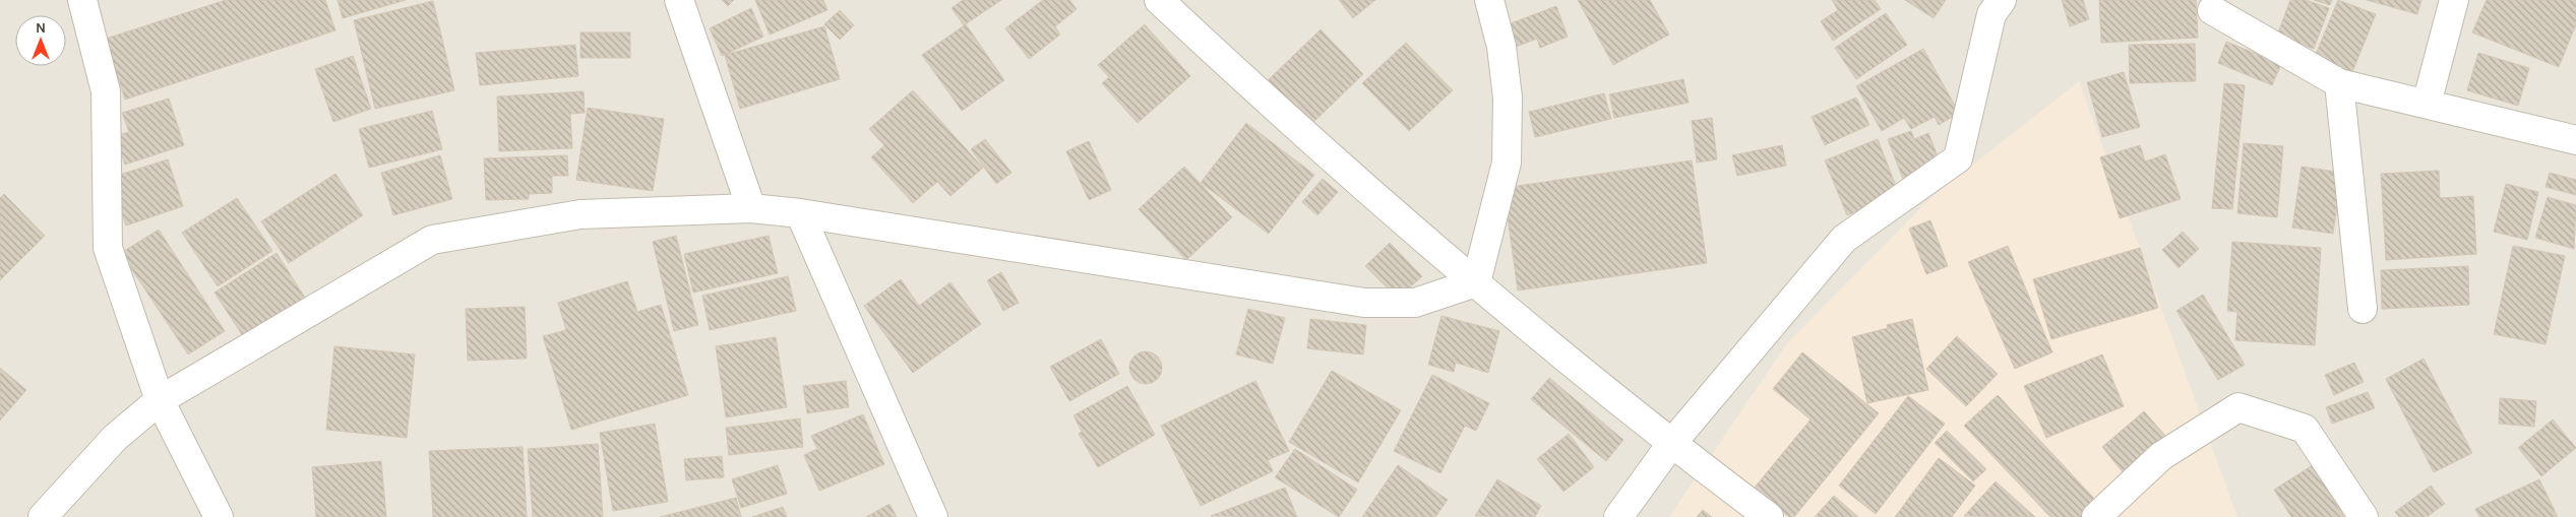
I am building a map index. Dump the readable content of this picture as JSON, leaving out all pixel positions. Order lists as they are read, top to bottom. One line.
{"north":"top"}
